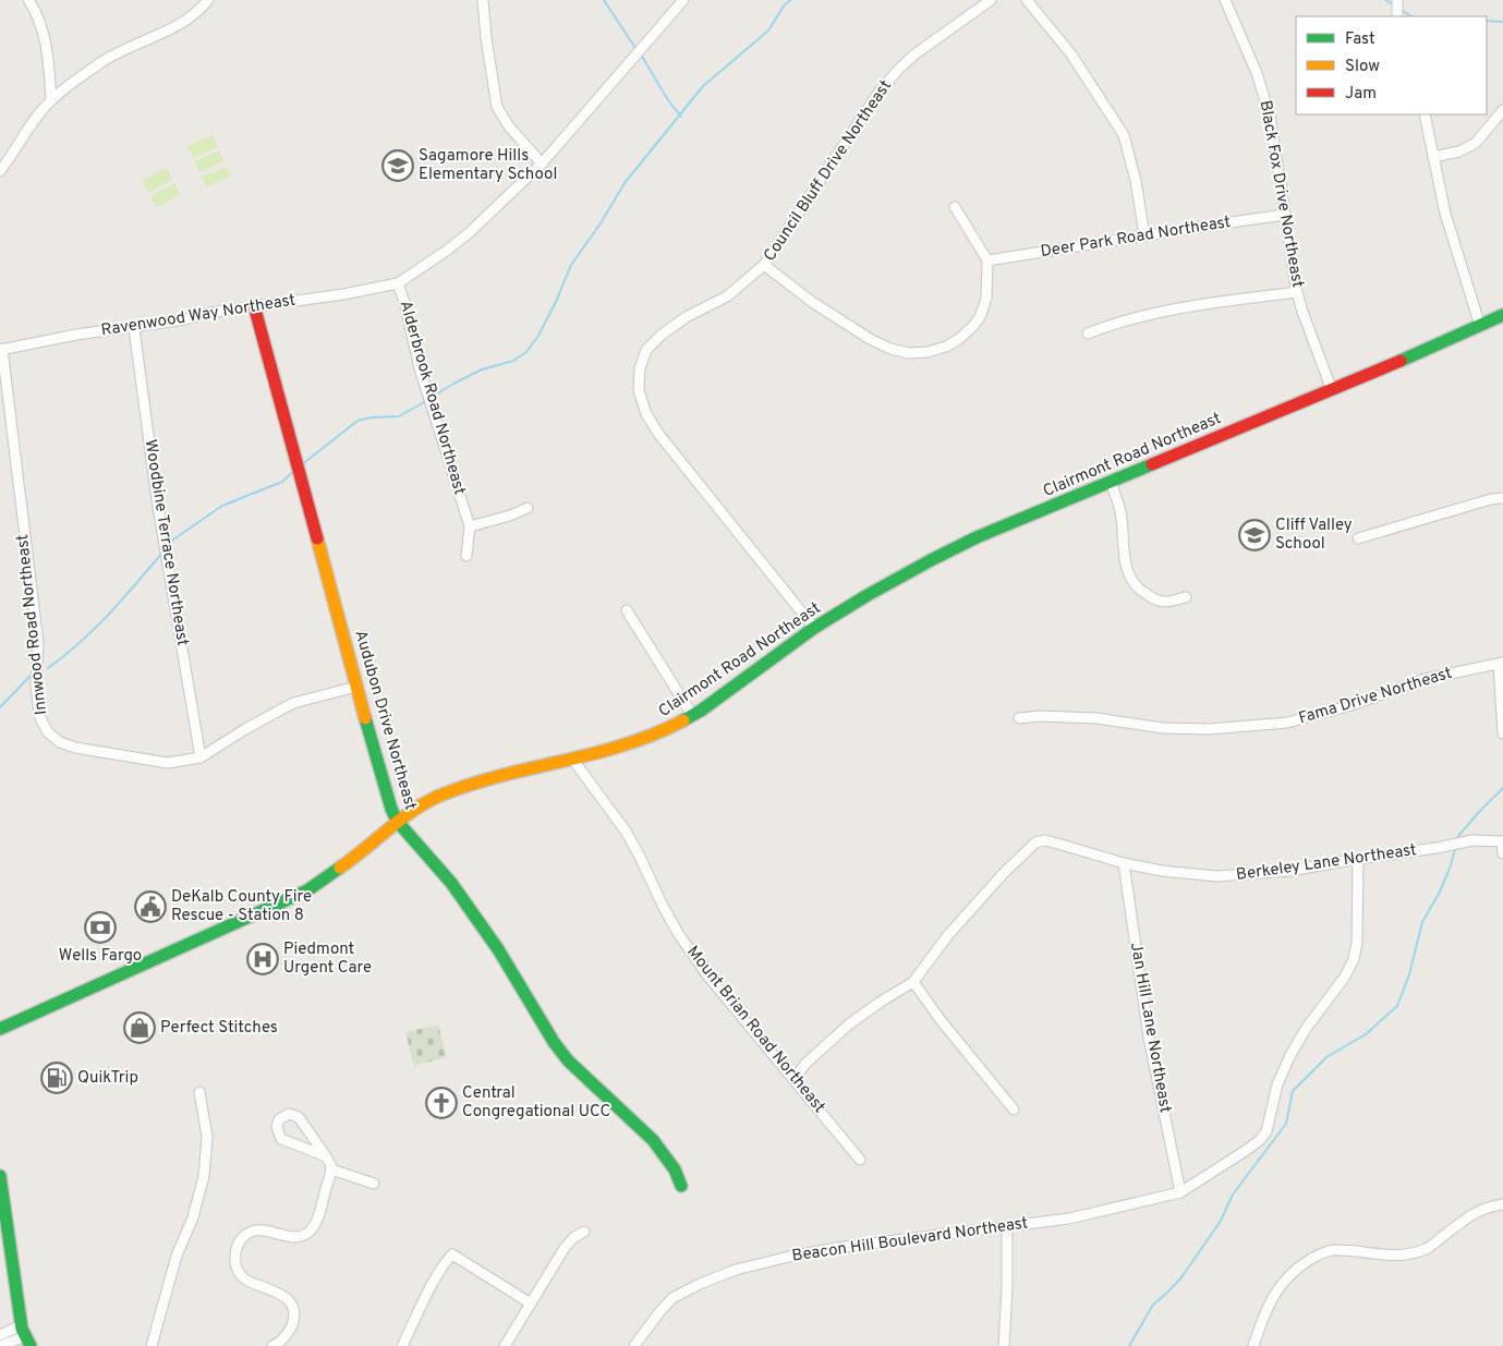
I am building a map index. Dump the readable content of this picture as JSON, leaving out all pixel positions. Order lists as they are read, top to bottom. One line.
{"streets":{"main road":["Clairmont Road Northeast","Audubon Drive Northeast"],"street":["Council Bluff Drive Northeast","Black Fox Drive Northeast","Deer Park Road Northeast","Ravenwood Way Northeast","Alderbrook Road Northeast","Woodbine Terrace Northeast","Innwood Road Northeast","Fama Drive Northeast","Berkeley Lane Northeast","Jan Hill Lane Northeast","Mount Brian Road Northeast","Beacon Hill Boulevard Northeast"]},"crossings":[["Council Bluff Drive Northeast","Clairmont Road Northeast"],["Black Fox Drive Northeast","Deer Park Road Northeast"],["Black Fox Drive Northeast","Clairmont Road Northeast"],["Ravenwood Way Northeast","Alderbrook Road Northeast"],["Ravenwood Way Northeast","Woodbine Terrace Northeast"],["Ravenwood Way Northeast","Innwood Road Northeast"],["Ravenwood Way Northeast","Audubon Drive Northeast"],["Clairmont Road Northeast","Audubon Drive Northeast"],["Clairmont Road Northeast","Mount Brian Road Northeast"],["Woodbine Terrace Northeast","Innwood Road Northeast"],["Innwood Road Northeast","Audubon Drive Northeast"],["Berkeley Lane Northeast","Jan Hill Lane Northeast"],["Berkeley Lane Northeast","Mount Brian Road Northeast"],["Jan Hill Lane Northeast","Beacon Hill Boulevard Northeast"]],"places":{"school or university":["Sagamore Hills Elementary School","Cliff Valley School"],"public building":["DeKalb County Fire Rescue - Station 8"],"bank":["Wells Fargo"],"hospital":["Piedmont Urgent Care"],"shop":["Perfect Stitches"],"fuel station":["QuikTrip"],"church":["Central Congregational UCC"]},"legend":["Fast","Slow","Jam"]}
